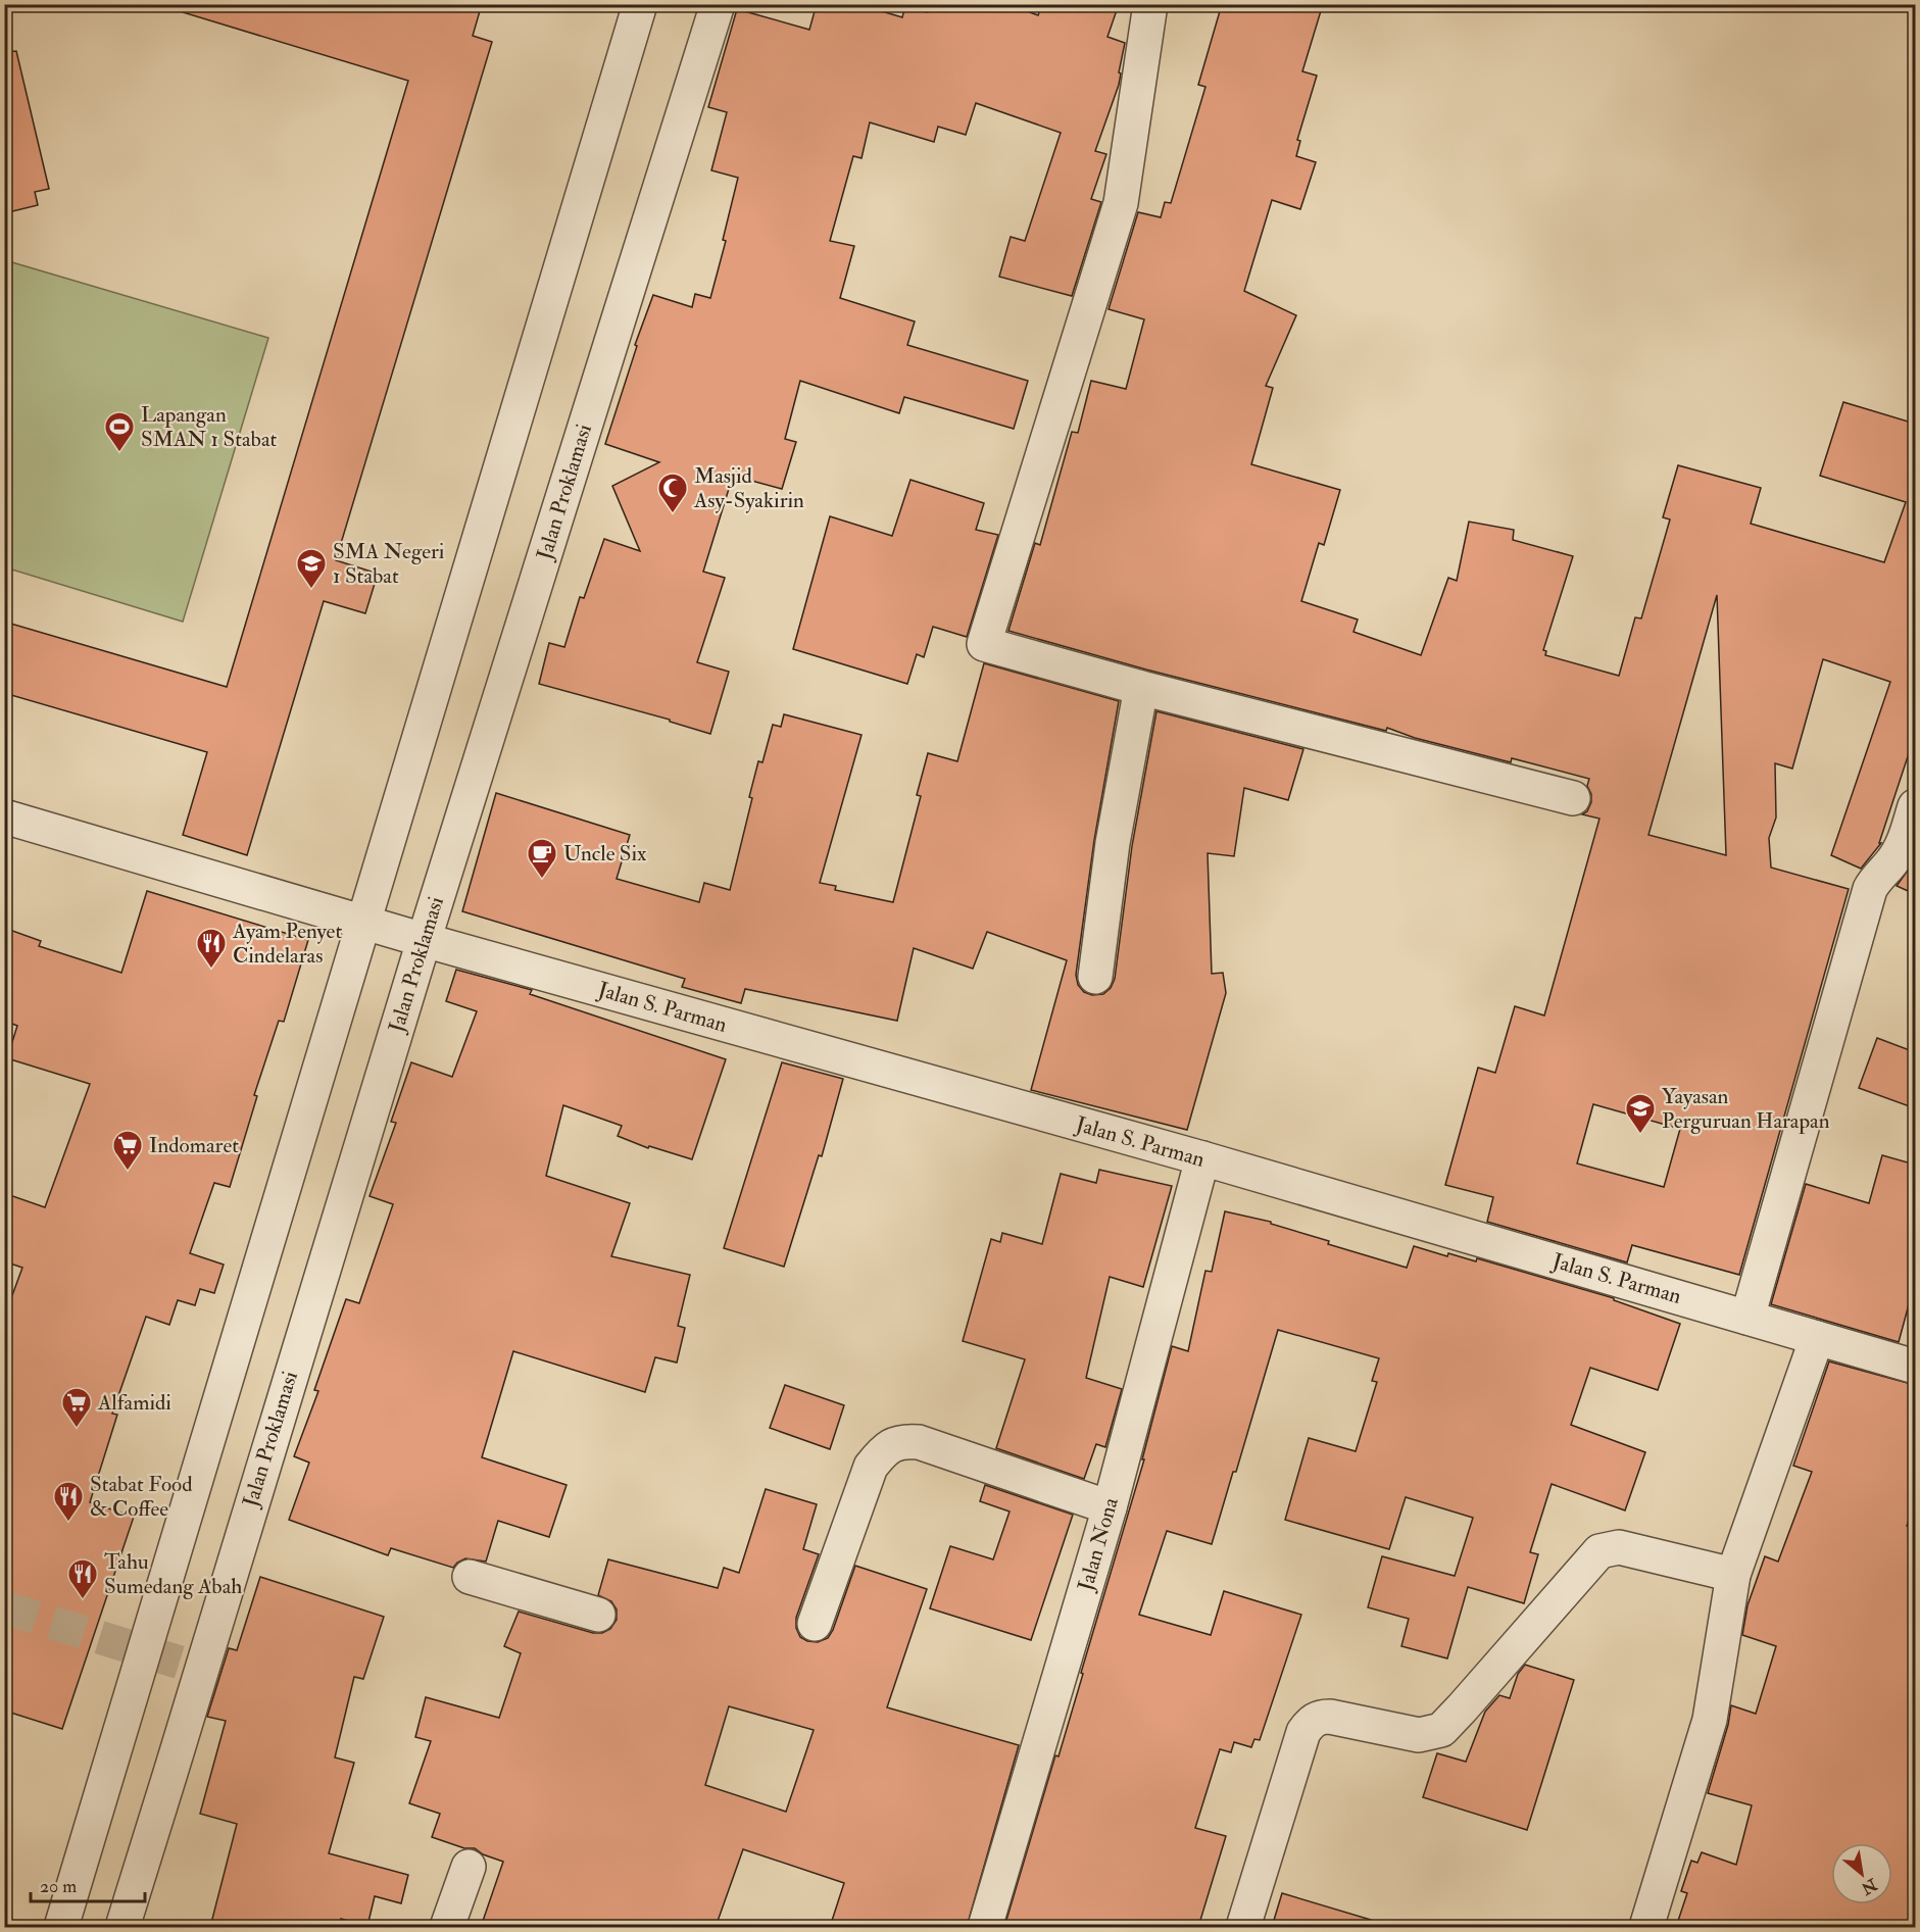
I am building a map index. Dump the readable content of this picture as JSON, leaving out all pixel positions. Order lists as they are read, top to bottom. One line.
{"streets":{"street":["Jalan Proklamasi","Jalan S. Parman","Jalan Nona"]},"crossings":[["Jalan Proklamasi","Jalan S. Parman"],["Jalan S. Parman","Jalan Nona"]],"places":{"sports":["Lapangan SMAN 1 Stabat"],"mosque":["Masjid Asy-Syakirin"],"school or university":["SMA Negeri 1 Stabat","Yayasan Perguruan Harapan"],"cafe":["Uncle Six"],"restaurant":["Ayam Penyet Cindelaras","Stabat Food & Coffee","Tahu Sumedang Abah"],"supermarket":["Indomaret","Alfamidi"]},"scale_bar":"20 m","north":"bottom right"}
